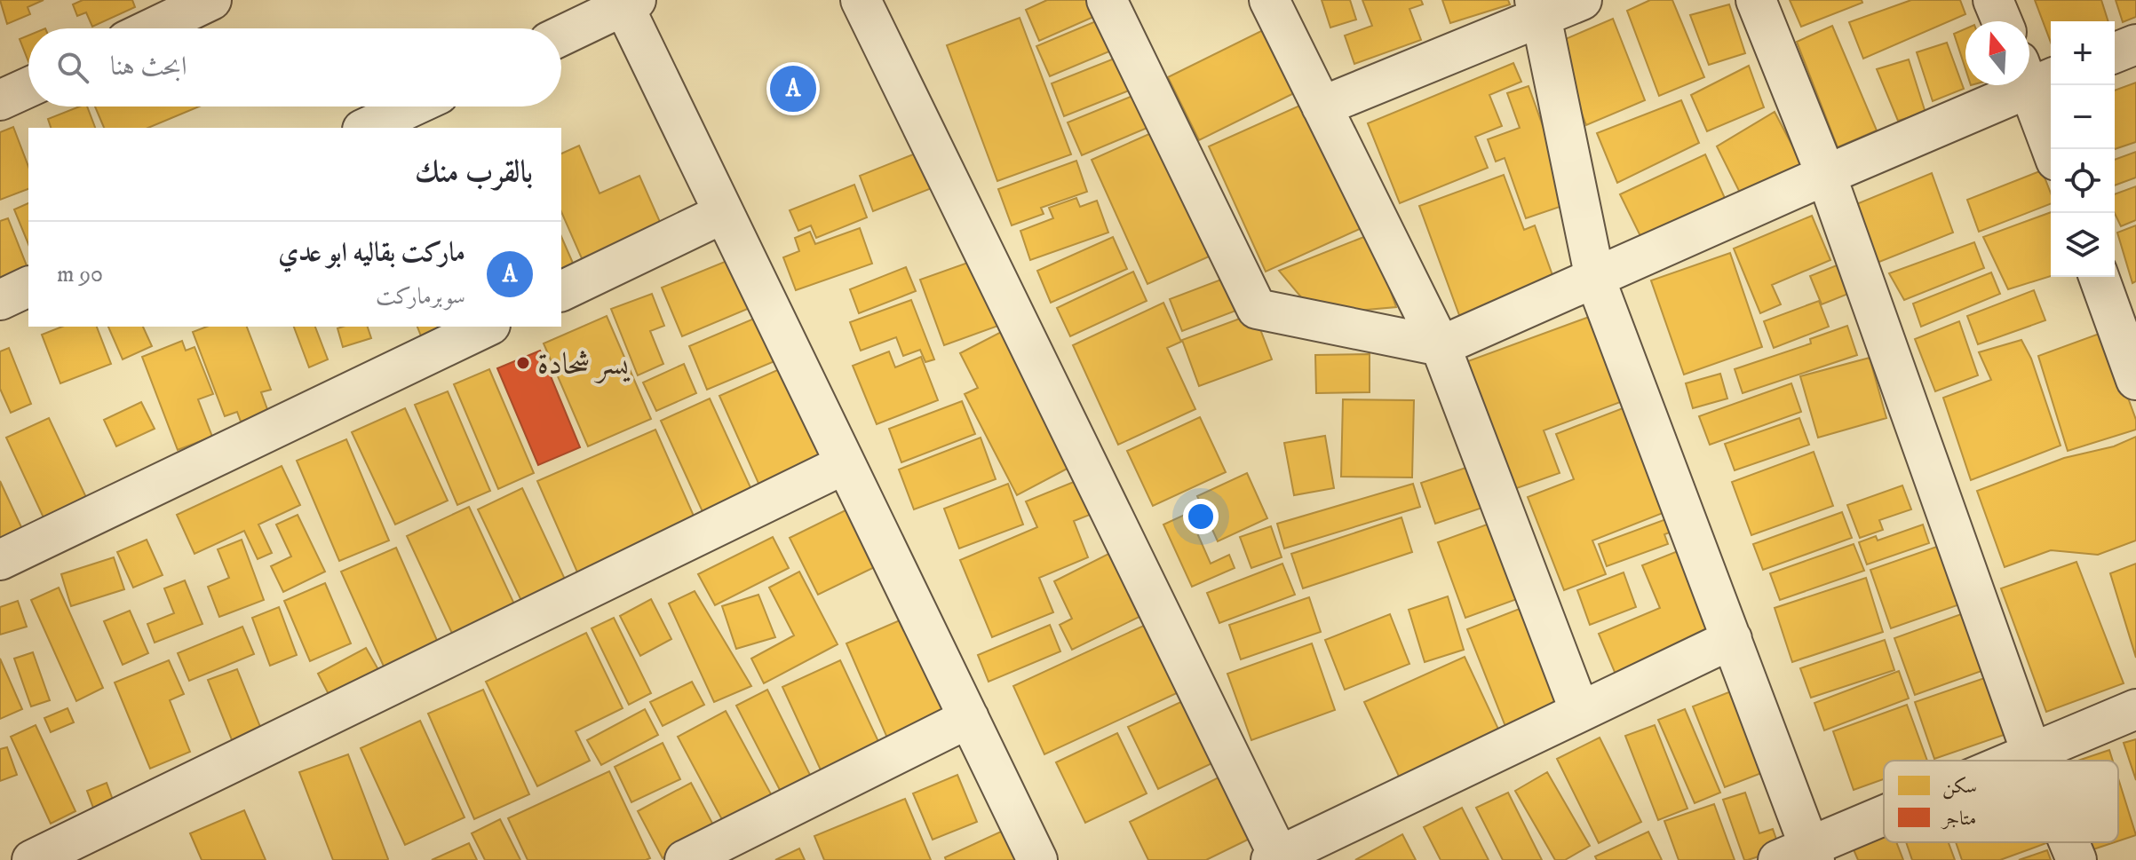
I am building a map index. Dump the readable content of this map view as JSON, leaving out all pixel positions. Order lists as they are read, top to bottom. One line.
{"places":["يسر شحادة"],"legend":["سكن","متاجر"],"north":"top","page":{"map_buttons":["+","−"],"search":"ابحث هنا","pins":"A","heading":"بالقرب منك","list":[{"mark":"A","name":"ماركت بقاليه ابو عدي","note":"سوبرماركت","value":"90 m"}]}}
